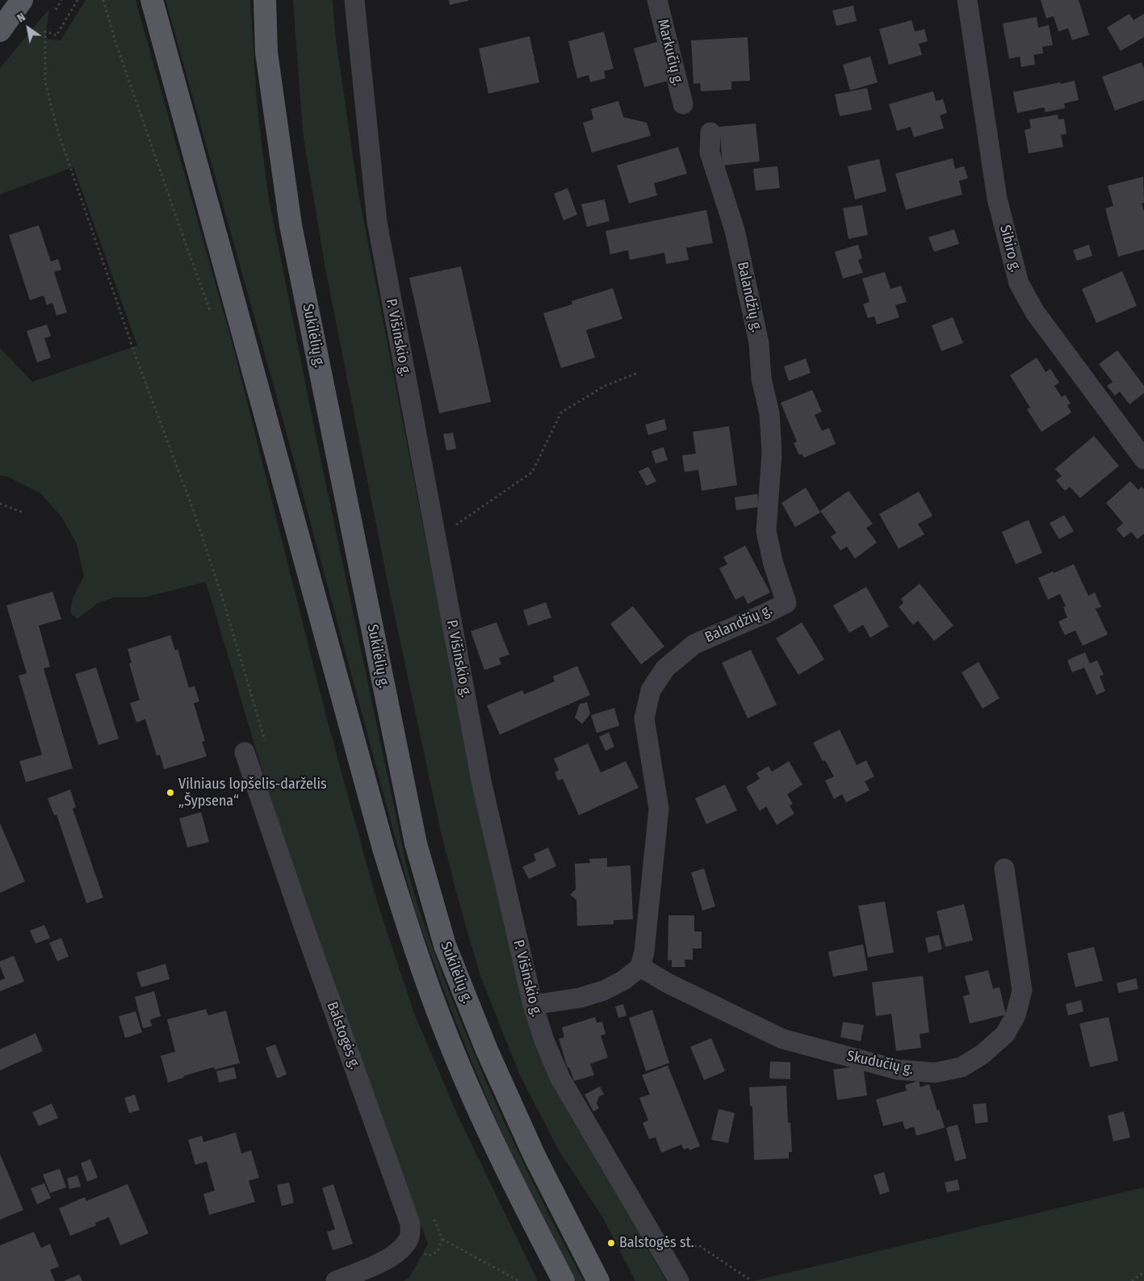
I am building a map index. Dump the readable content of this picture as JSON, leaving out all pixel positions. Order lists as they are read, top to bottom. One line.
{"streets":{"main road":["Sukilėlių g."],"street":["Markučių g.","Sibiro g.","Balandžių g.","P. Višinskio g.","Balstogės g.","Skudučių g."]},"crossings":[["Balandžių g.","Skudučių g."]],"places":["Vilniaus lopšelis-darželis „Šypsena“","Balstogės st."],"north":"top left"}
